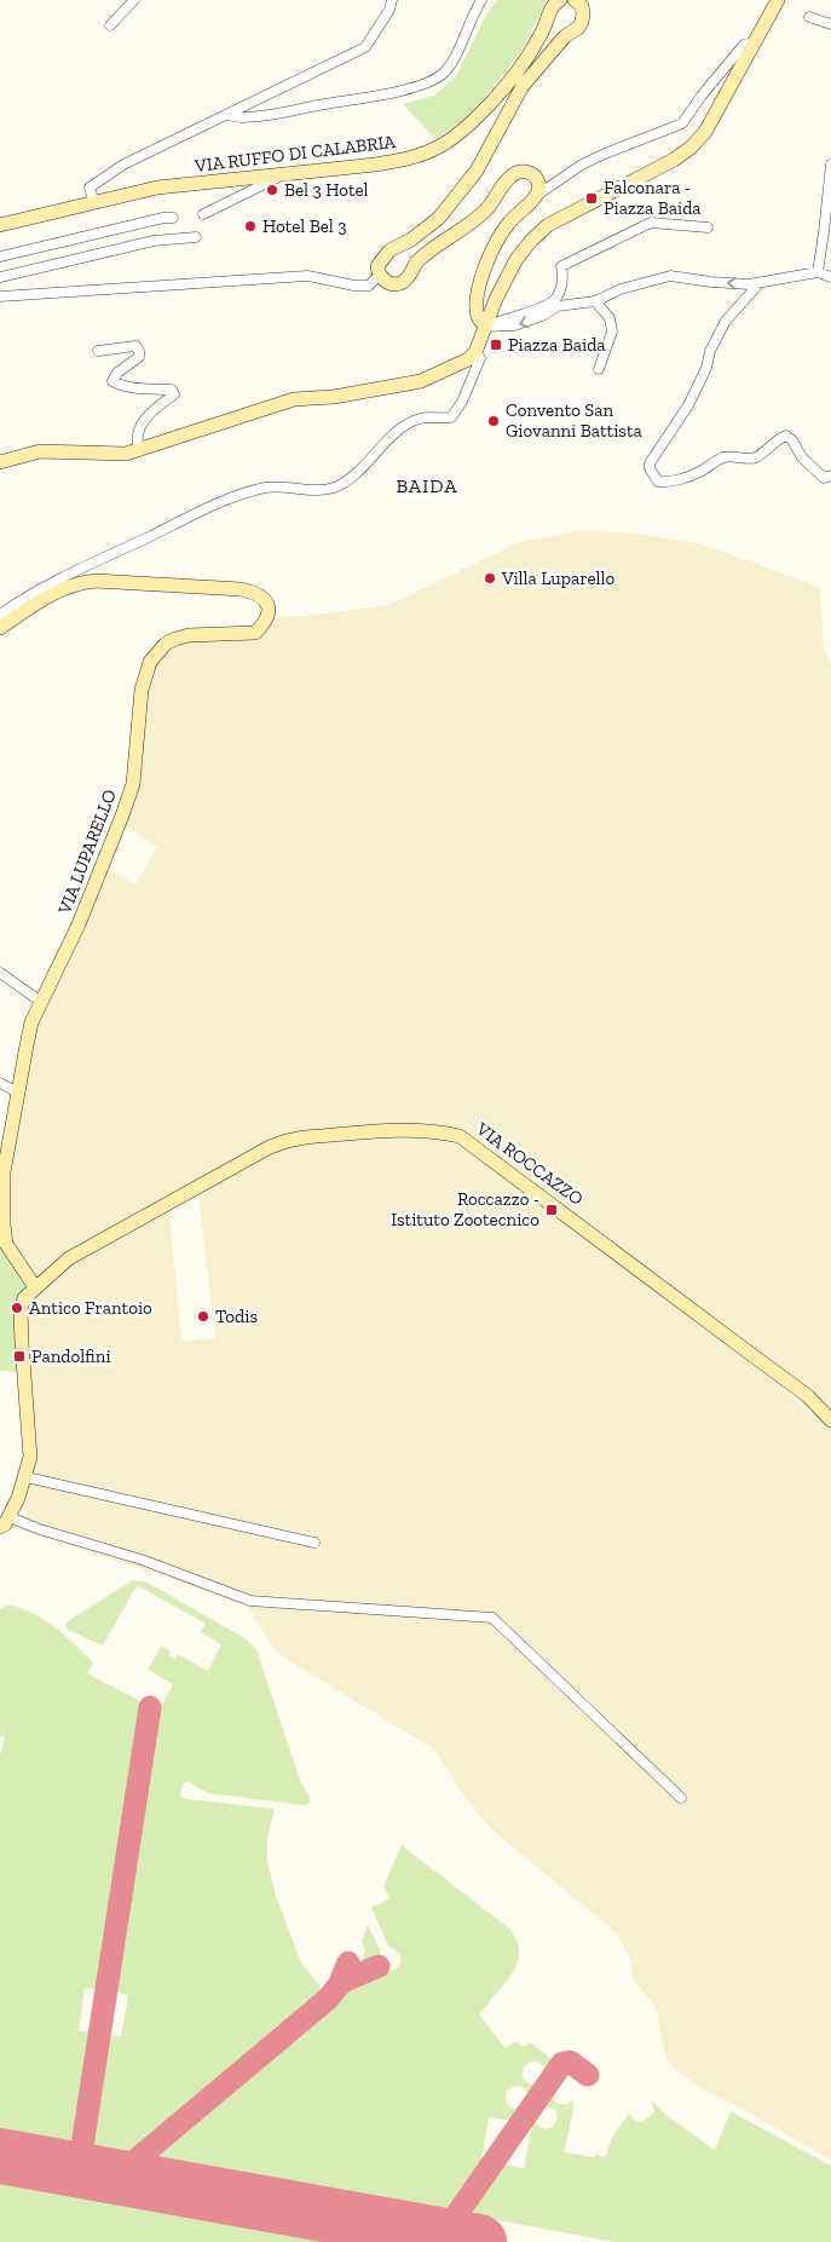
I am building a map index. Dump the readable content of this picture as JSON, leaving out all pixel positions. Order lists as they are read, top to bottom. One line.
{"streets":{"street":["VIA RUFFO DI CALABRIA","VIA LUPARELLO","VIA ROCCAZZO"]},"crossings":[["VIA LUPARELLO","VIA ROCCAZZO"]],"districts":["BAIDA"],"places":{"other":["Bel 3 Hotel","Hotel Bel 3","Convento San Giovanni Battista","Villa Luparello","Antico Frantoio","Todis"],"transit":["Falconara - Piazza Baida","Piazza Baida","Roccazzo - Istituto Zootecnico","Pandolfini"]}}
